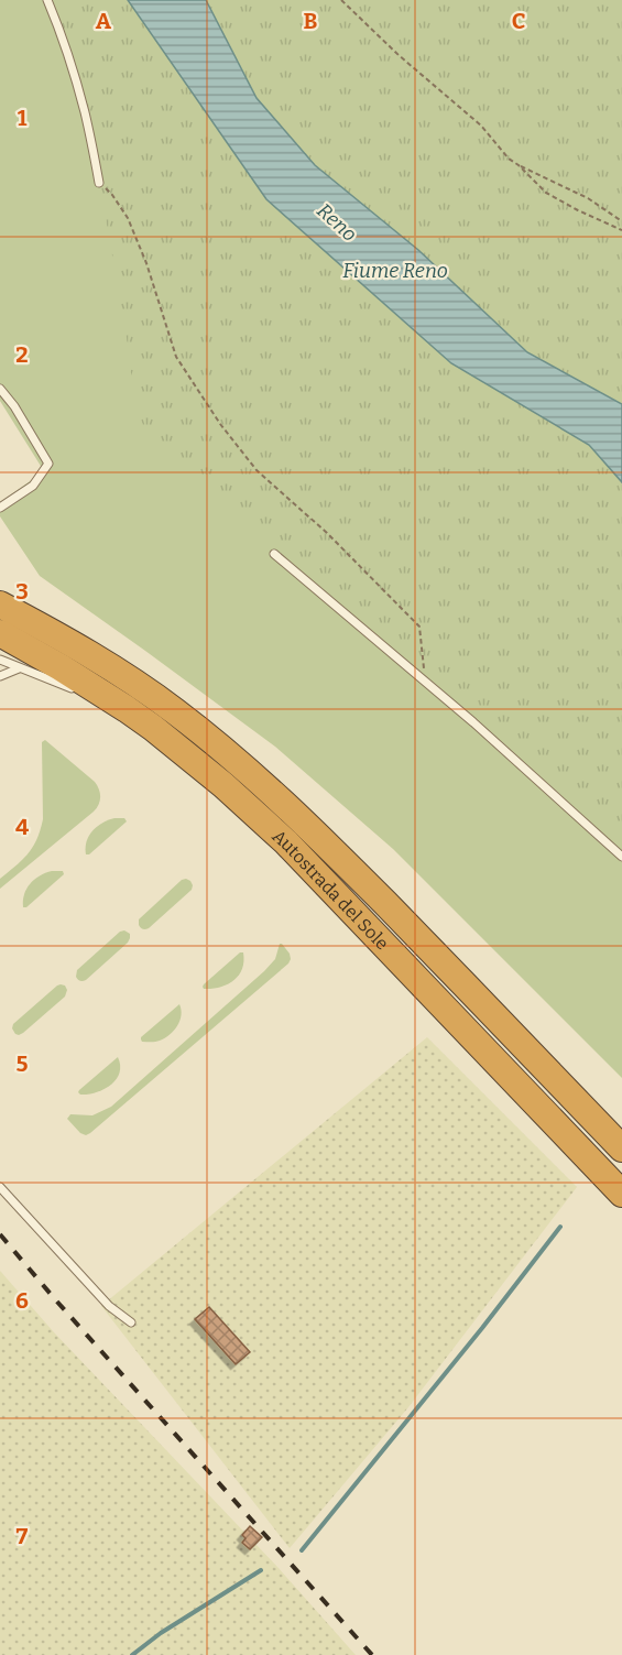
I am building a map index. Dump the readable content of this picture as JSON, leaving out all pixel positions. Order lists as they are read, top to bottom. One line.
{"streets":{"highway":["Autostrada del Sole"]},"water":["Reno","Fiume Reno"],"grid":{"columns":["A","B","C"],"rows":["1","2","3","4","5","6","7"]}}
